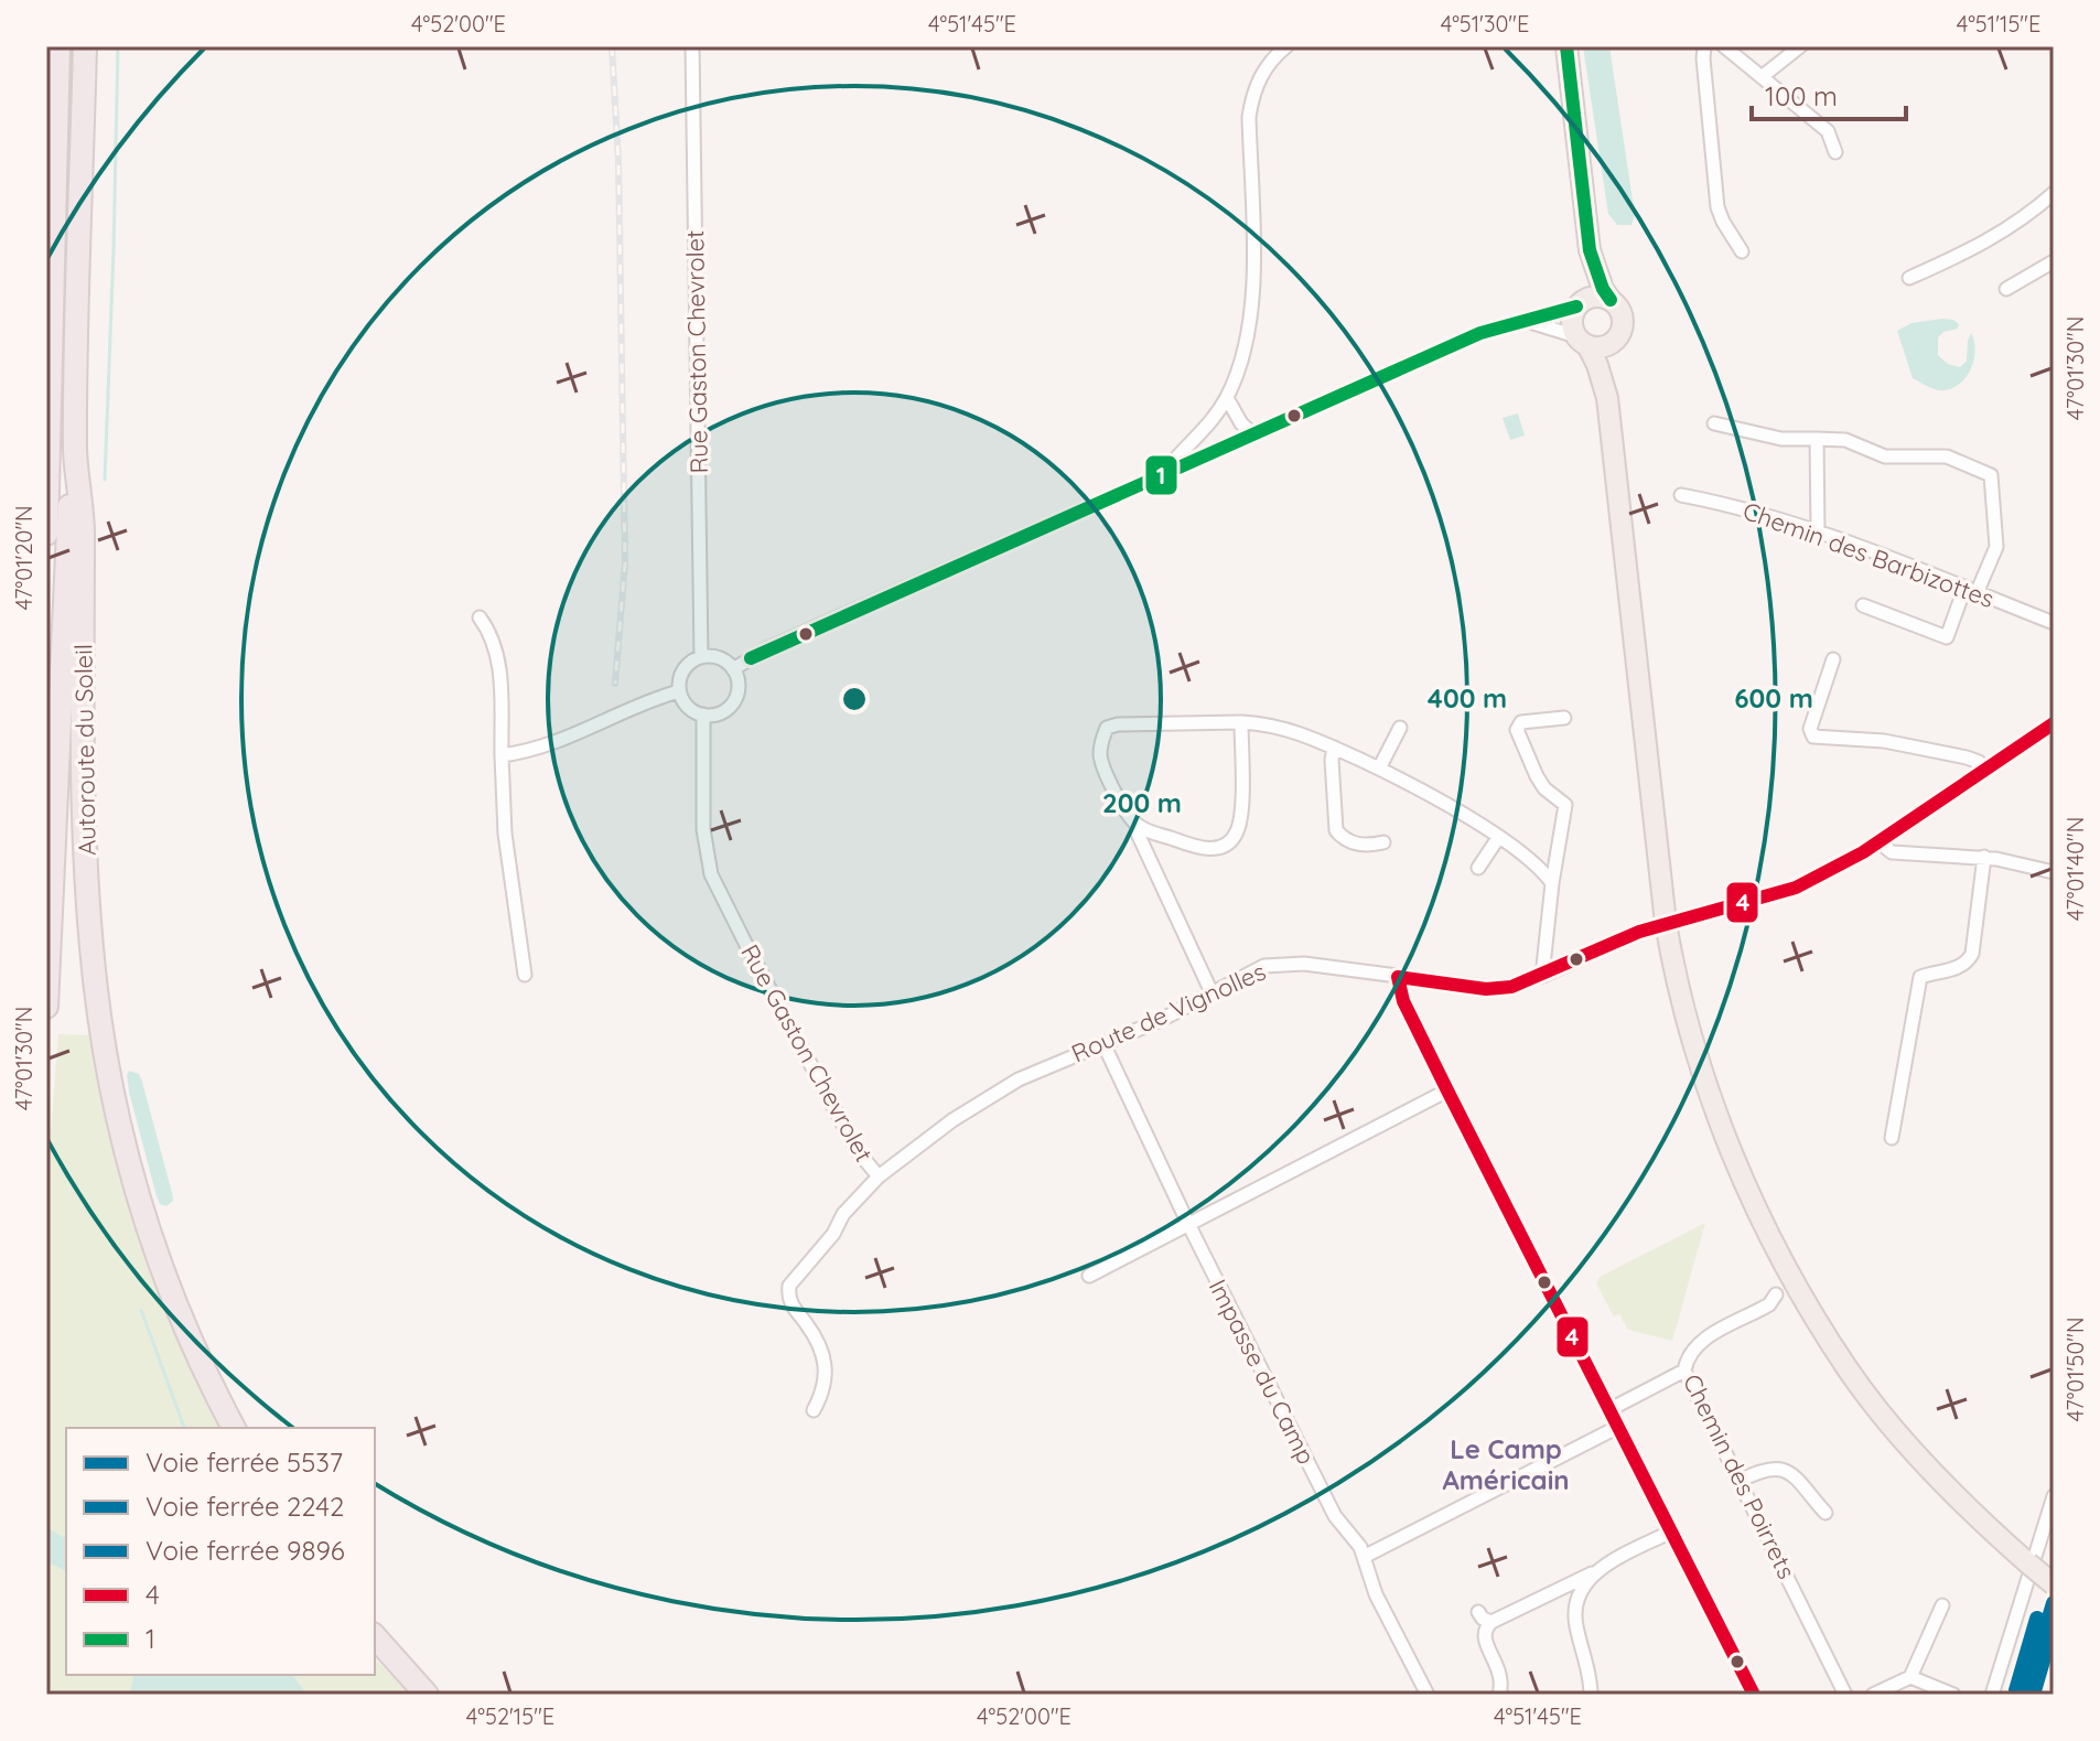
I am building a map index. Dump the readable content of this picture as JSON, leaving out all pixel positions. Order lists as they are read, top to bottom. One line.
{"streets":{"highway":["Autoroute du Soleil"],"street":["Rue Gaston Chevrolet","Chemin des Barbizottes","Route de Vignolles","Impasse du Camp","Chemin des Poirrets"]},"crossings":[["Rue Gaston Chevrolet","Route de Vignolles"],["Route de Vignolles","Impasse du Camp"]],"districts":["Le Camp Américain"],"lines":["transit line 1","transit line 4","rail line 5537","rail line 9896","rail line 2242"],"legend":["Voie ferrée 5537","Voie ferrée 2242","Voie ferrée 9896","4","1"],"scale_bar":"100 m","coordinates":["4°52'00\"E","4°51'45\"E","4°51'30\"E","4°51'15\"E","47°01'30\"N","47°01'20\"N","47°01'40\"N","47°01'50\"N","4°52'15\"E"],"rings":["400 m","600 m","200 m"]}
